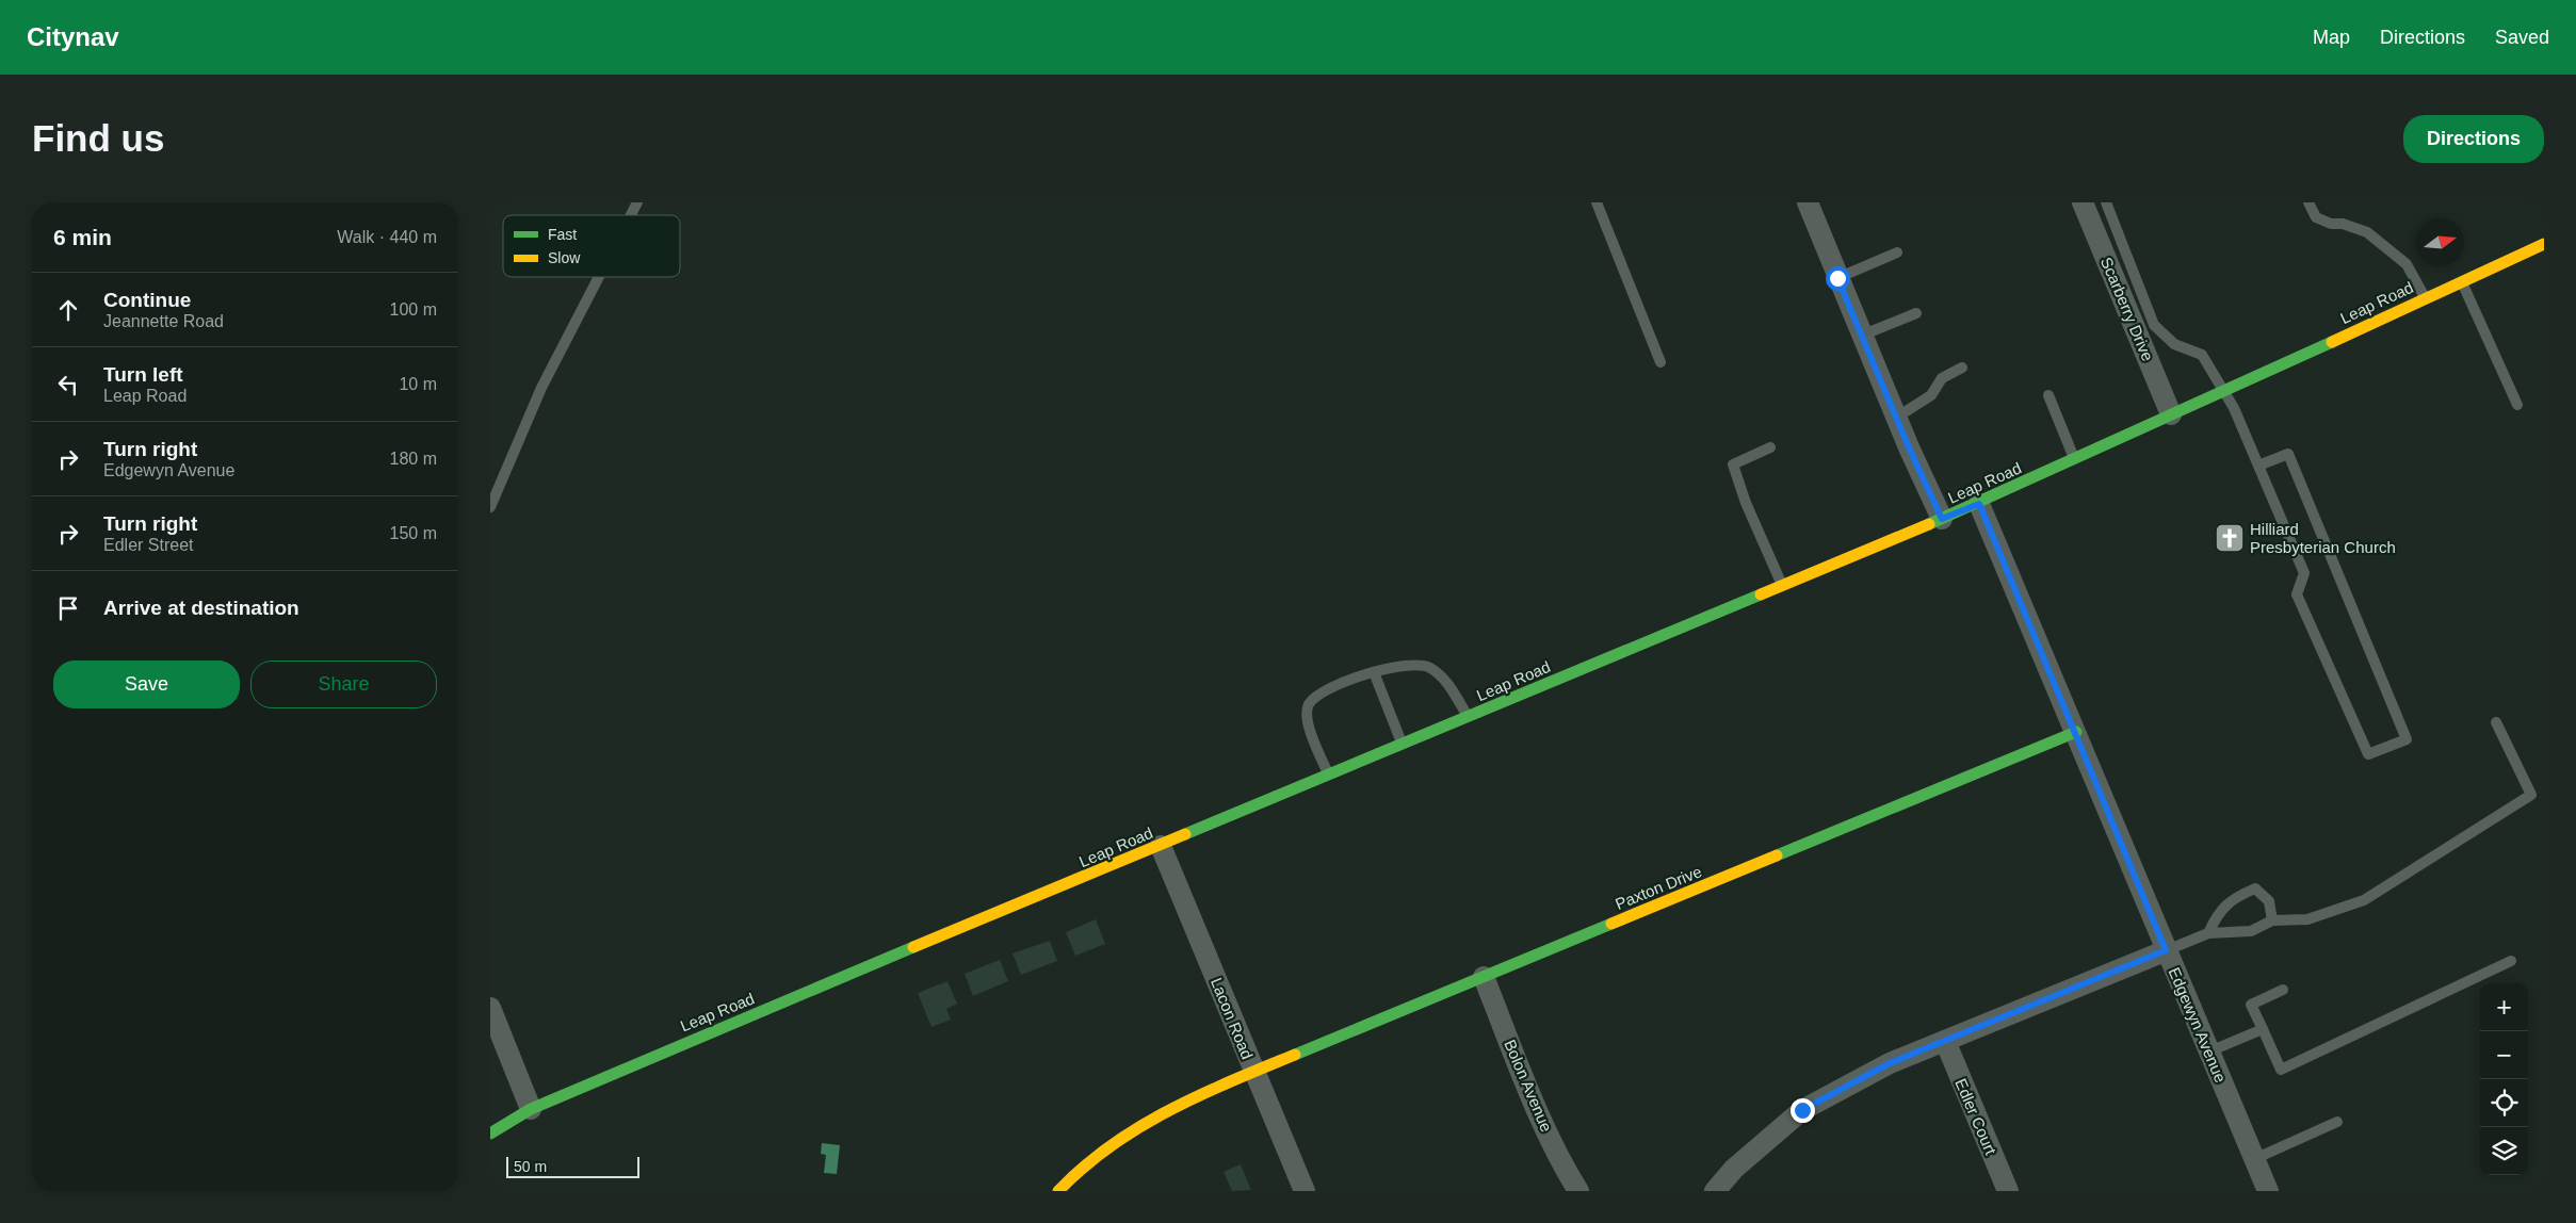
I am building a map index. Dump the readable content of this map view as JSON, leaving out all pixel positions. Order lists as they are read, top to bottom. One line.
{"streets":{"street":["Leap Road","Scarberry Drive","Paxton Drive","Lacon Road","Edgewyn Avenue","Bolon Avenue","Edler Court"]},"crossings":[["Leap Road","Scarberry Drive"],["Leap Road","Lacon Road"],["Leap Road","Edgewyn Avenue"],["Paxton Drive","Lacon Road"],["Paxton Drive","Edgewyn Avenue"],["Paxton Drive","Bolon Avenue"]],"places":{"church":["Hilliard Presbyterian Church"]},"legend":["Fast","Slow"],"scale_bar":"50 m","north":"right","page":{"header":"Citynav","nav":["Map","Directions","Saved"],"buttons":["Directions",["Save","Share"]],"title":"Find us","heading":["6 min","Walk · 440 m"],"list":[["Continue","Jeannette Road","100 m"],["Turn left","Leap Road","10 m"],["Turn right","Edgewyn Avenue","180 m"],["Turn right","Edler Street","150 m"],"Arrive at destination"],"map_buttons":["+","−"],"scale":"50 m"}}
